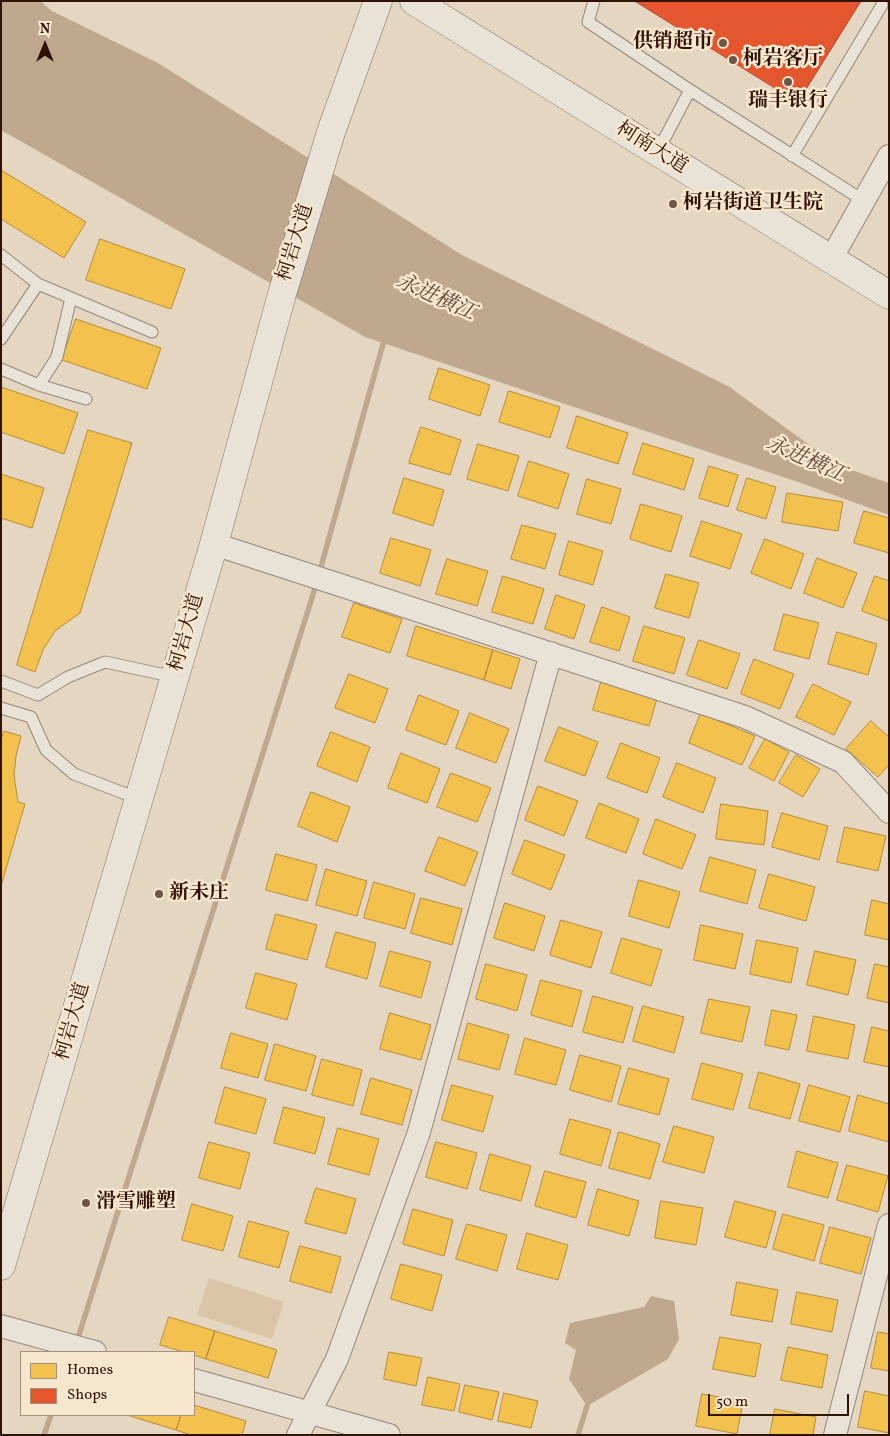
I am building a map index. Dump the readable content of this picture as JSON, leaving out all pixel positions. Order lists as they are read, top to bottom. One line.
{"streets":{"street":["柯南大道","柯岩大道"]},"water":["永进横江"],"places":["供销超市","柯岩客厅","瑞丰银行","柯岩街道卫生院","新未庄","滑雪雕塑"],"legend":["Homes","Shops"],"scale_bar":"50 m","north":"top"}
